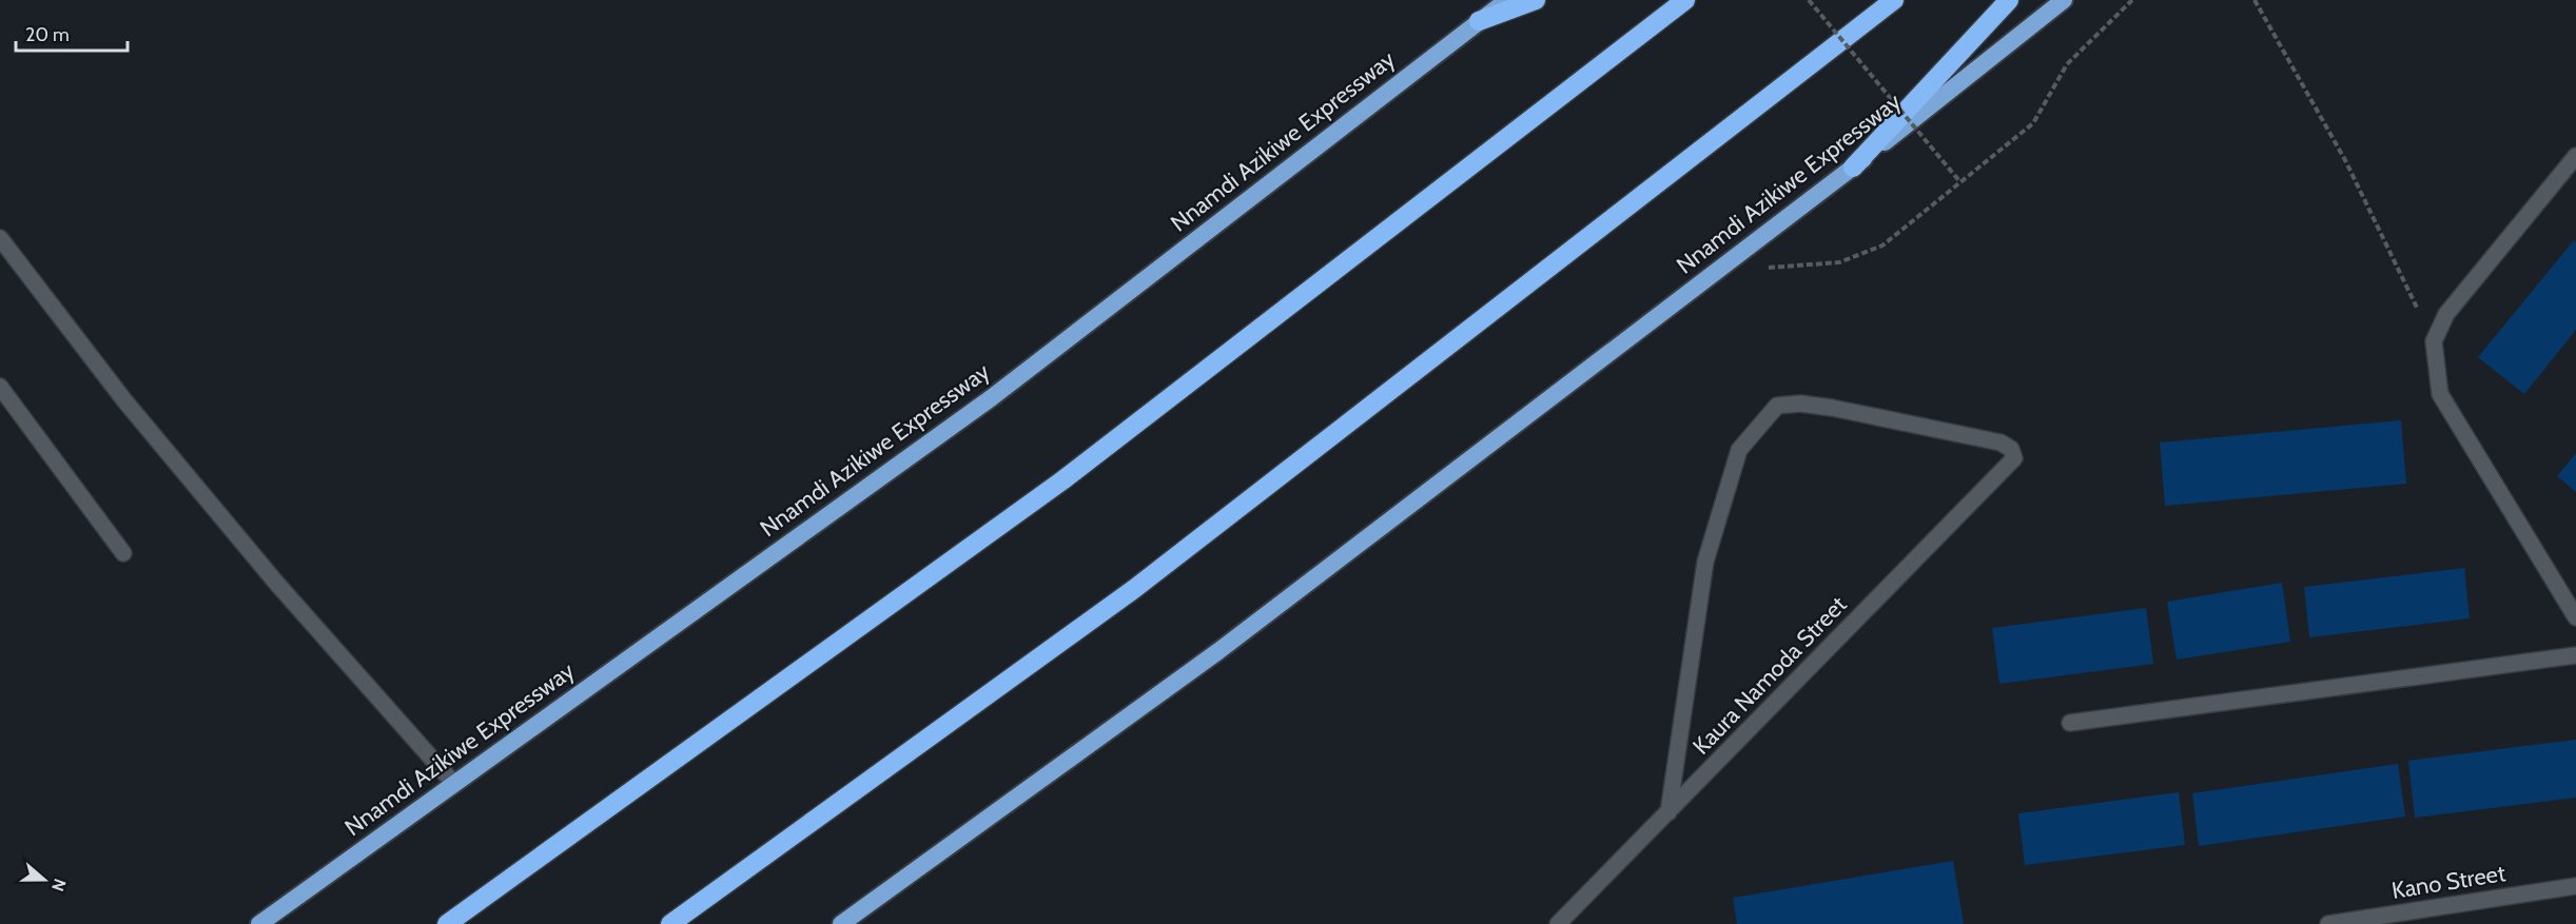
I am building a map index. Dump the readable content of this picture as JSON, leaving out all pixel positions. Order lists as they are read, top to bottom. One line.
{"streets":{"highway":["Nnamdi Azikiwe Expressway"],"street":["Kaura Namoda Street","Kano Street"]},"scale_bar":"20 m","north":"right"}
